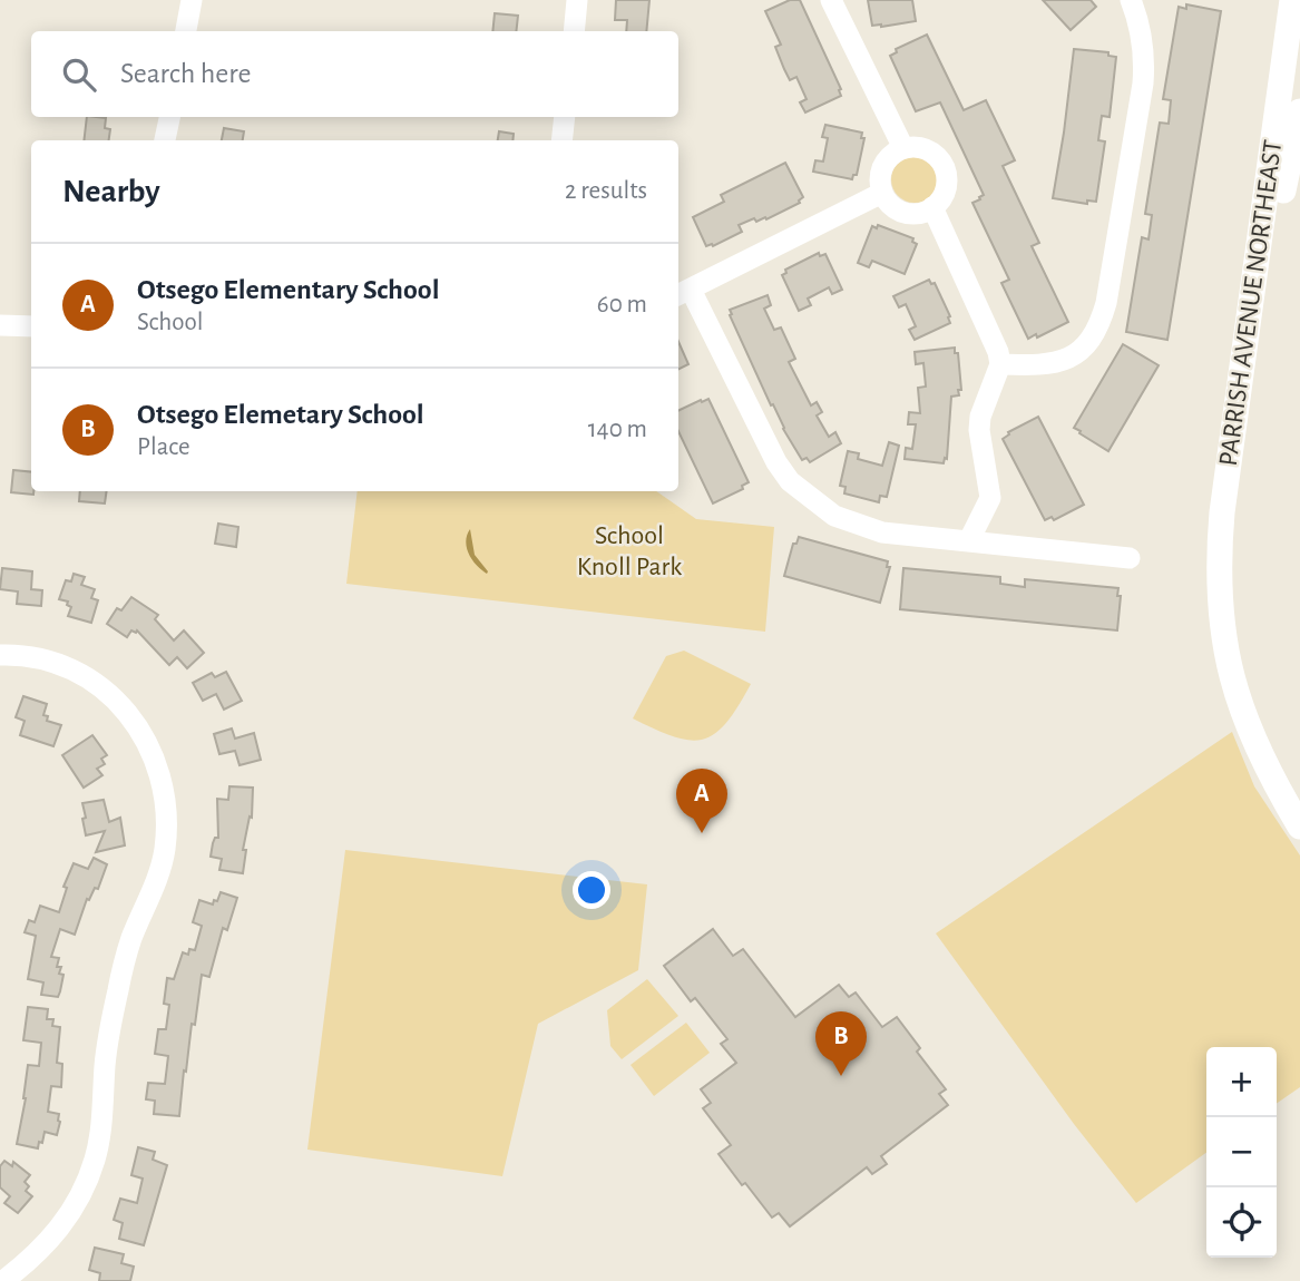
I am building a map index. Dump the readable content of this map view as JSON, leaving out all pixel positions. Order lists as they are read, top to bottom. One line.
{"streets":{"main road":["PARRISH AVENUE NORTHEAST"]},"parks":["School Knoll Park"],"page":{"search":"Search here","heading":["Nearby","2 results"],"list":[{"mark":"A","name":"Otsego Elementary School","note":"School","value":"60 m"},{"mark":"B","name":"Otsego Elemetary School","note":"Place","value":"140 m"}],"pins":["A","B"],"map_buttons":["+","−"]}}
